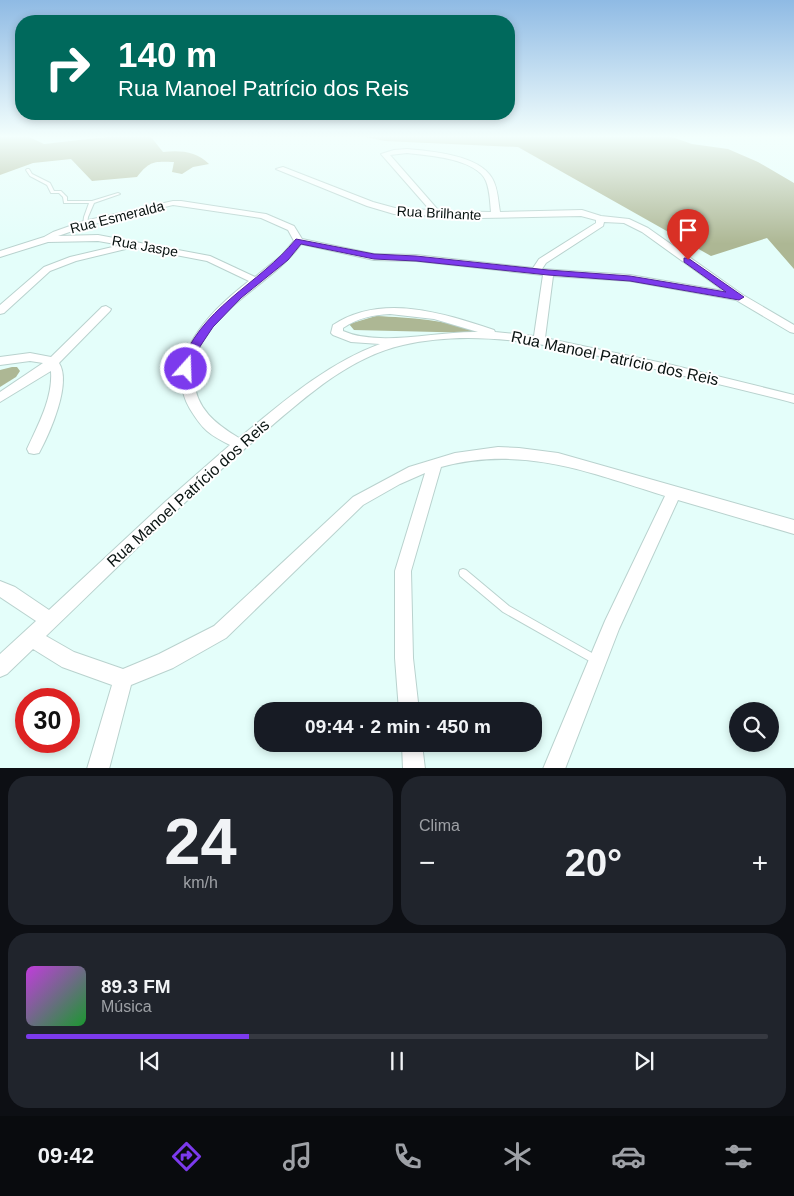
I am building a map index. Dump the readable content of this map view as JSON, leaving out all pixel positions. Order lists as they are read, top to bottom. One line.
{"streets":{"street":["Rua Brilhante","Rua Esmeralda","Rua Jaspe","Rua Manoel Patrício dos Reis"]},"crossings":[["Rua Esmeralda","Rua Jaspe"]],"page":{"turn":["140 m","Rua Manoel Patrício dos Reis"],"limit":"30","trip":"09:44 · 2 min · 450 m","tile":[["24","km/h"],"Clima"],"heat":["−","20°","+"],"song":["89.3 FM","Música"],"tabs":"09:42"}}
